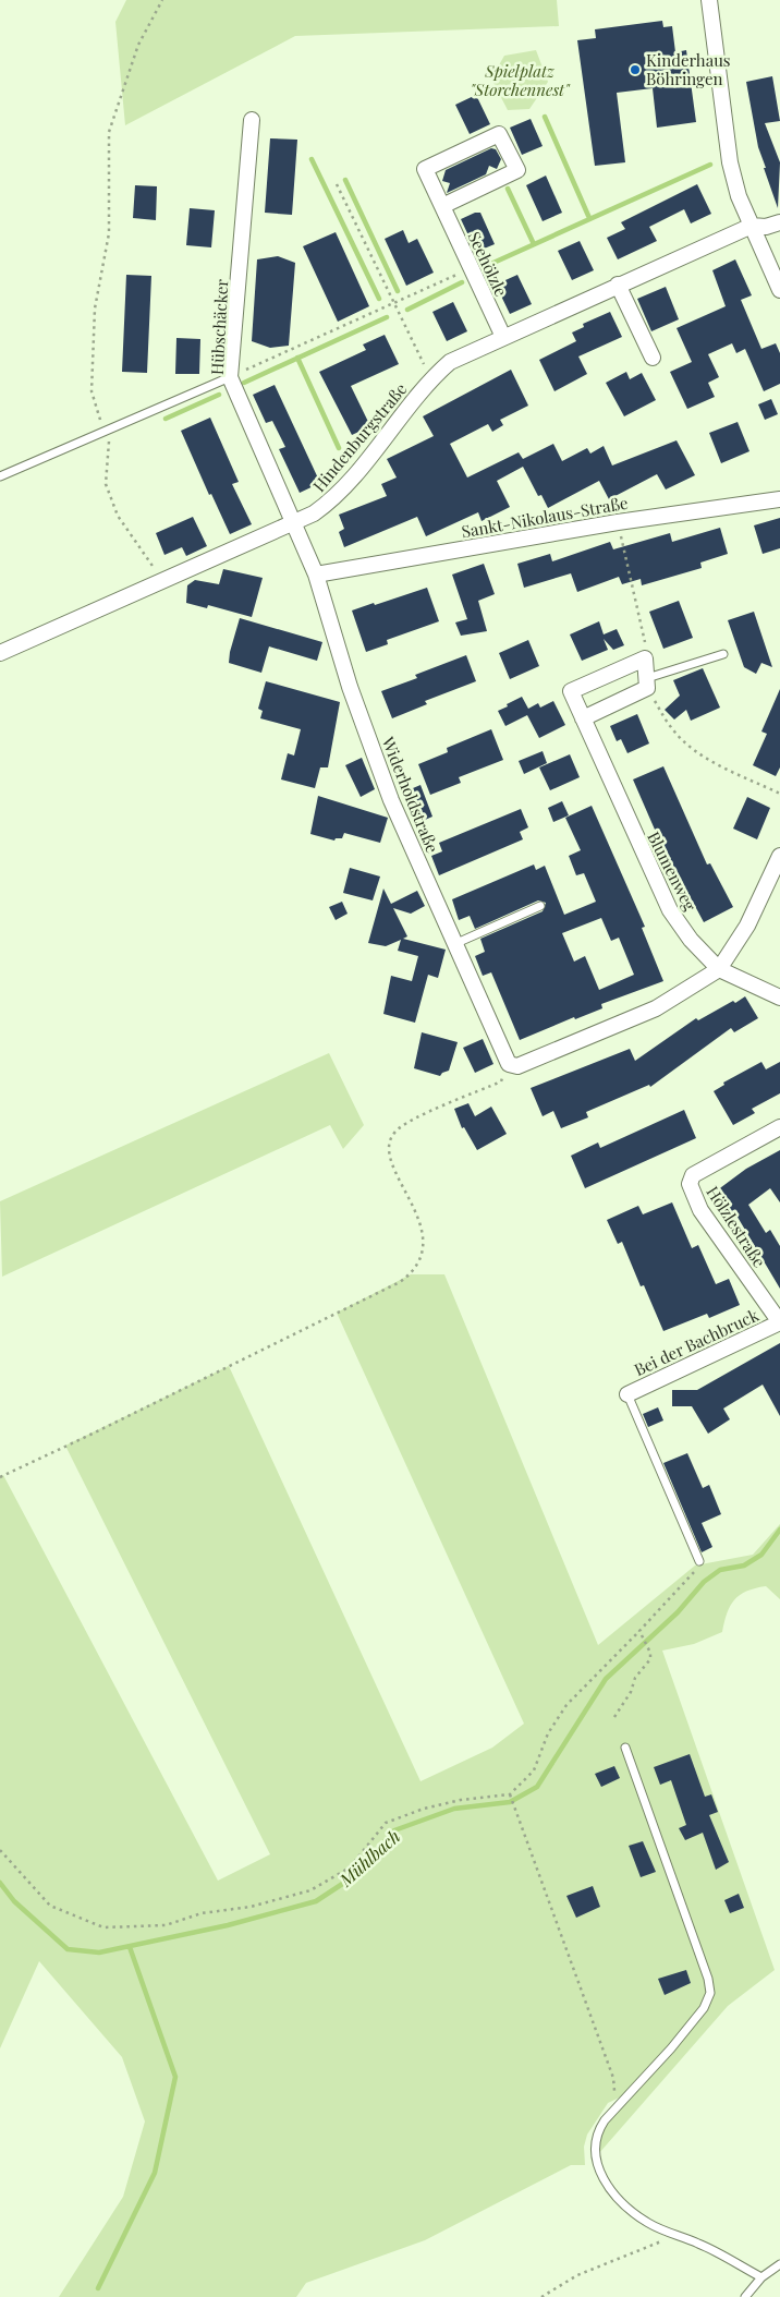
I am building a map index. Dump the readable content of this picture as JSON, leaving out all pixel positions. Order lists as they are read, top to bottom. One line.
{"streets":{"street":["Seehölzle","Hübschäcker","Hindenburgstraße","Sankt-Nikolaus-Straße","Widerholdstraße","Blumenweg","Hölzlestraße","Bei der Bachbruck"]},"crossings":[["Seehölzle","Hindenburgstraße"],["Hübschäcker","Hindenburgstraße"],["Hübschäcker","Widerholdstraße"],["Hindenburgstraße","Widerholdstraße"],["Sankt-Nikolaus-Straße","Widerholdstraße"],["Hölzlestraße","Bei der Bachbruck"]],"water":["Mühlbach"],"parks":["Spielplatz \"Storchennest\""],"places":["Kinderhaus Böhringen"]}
